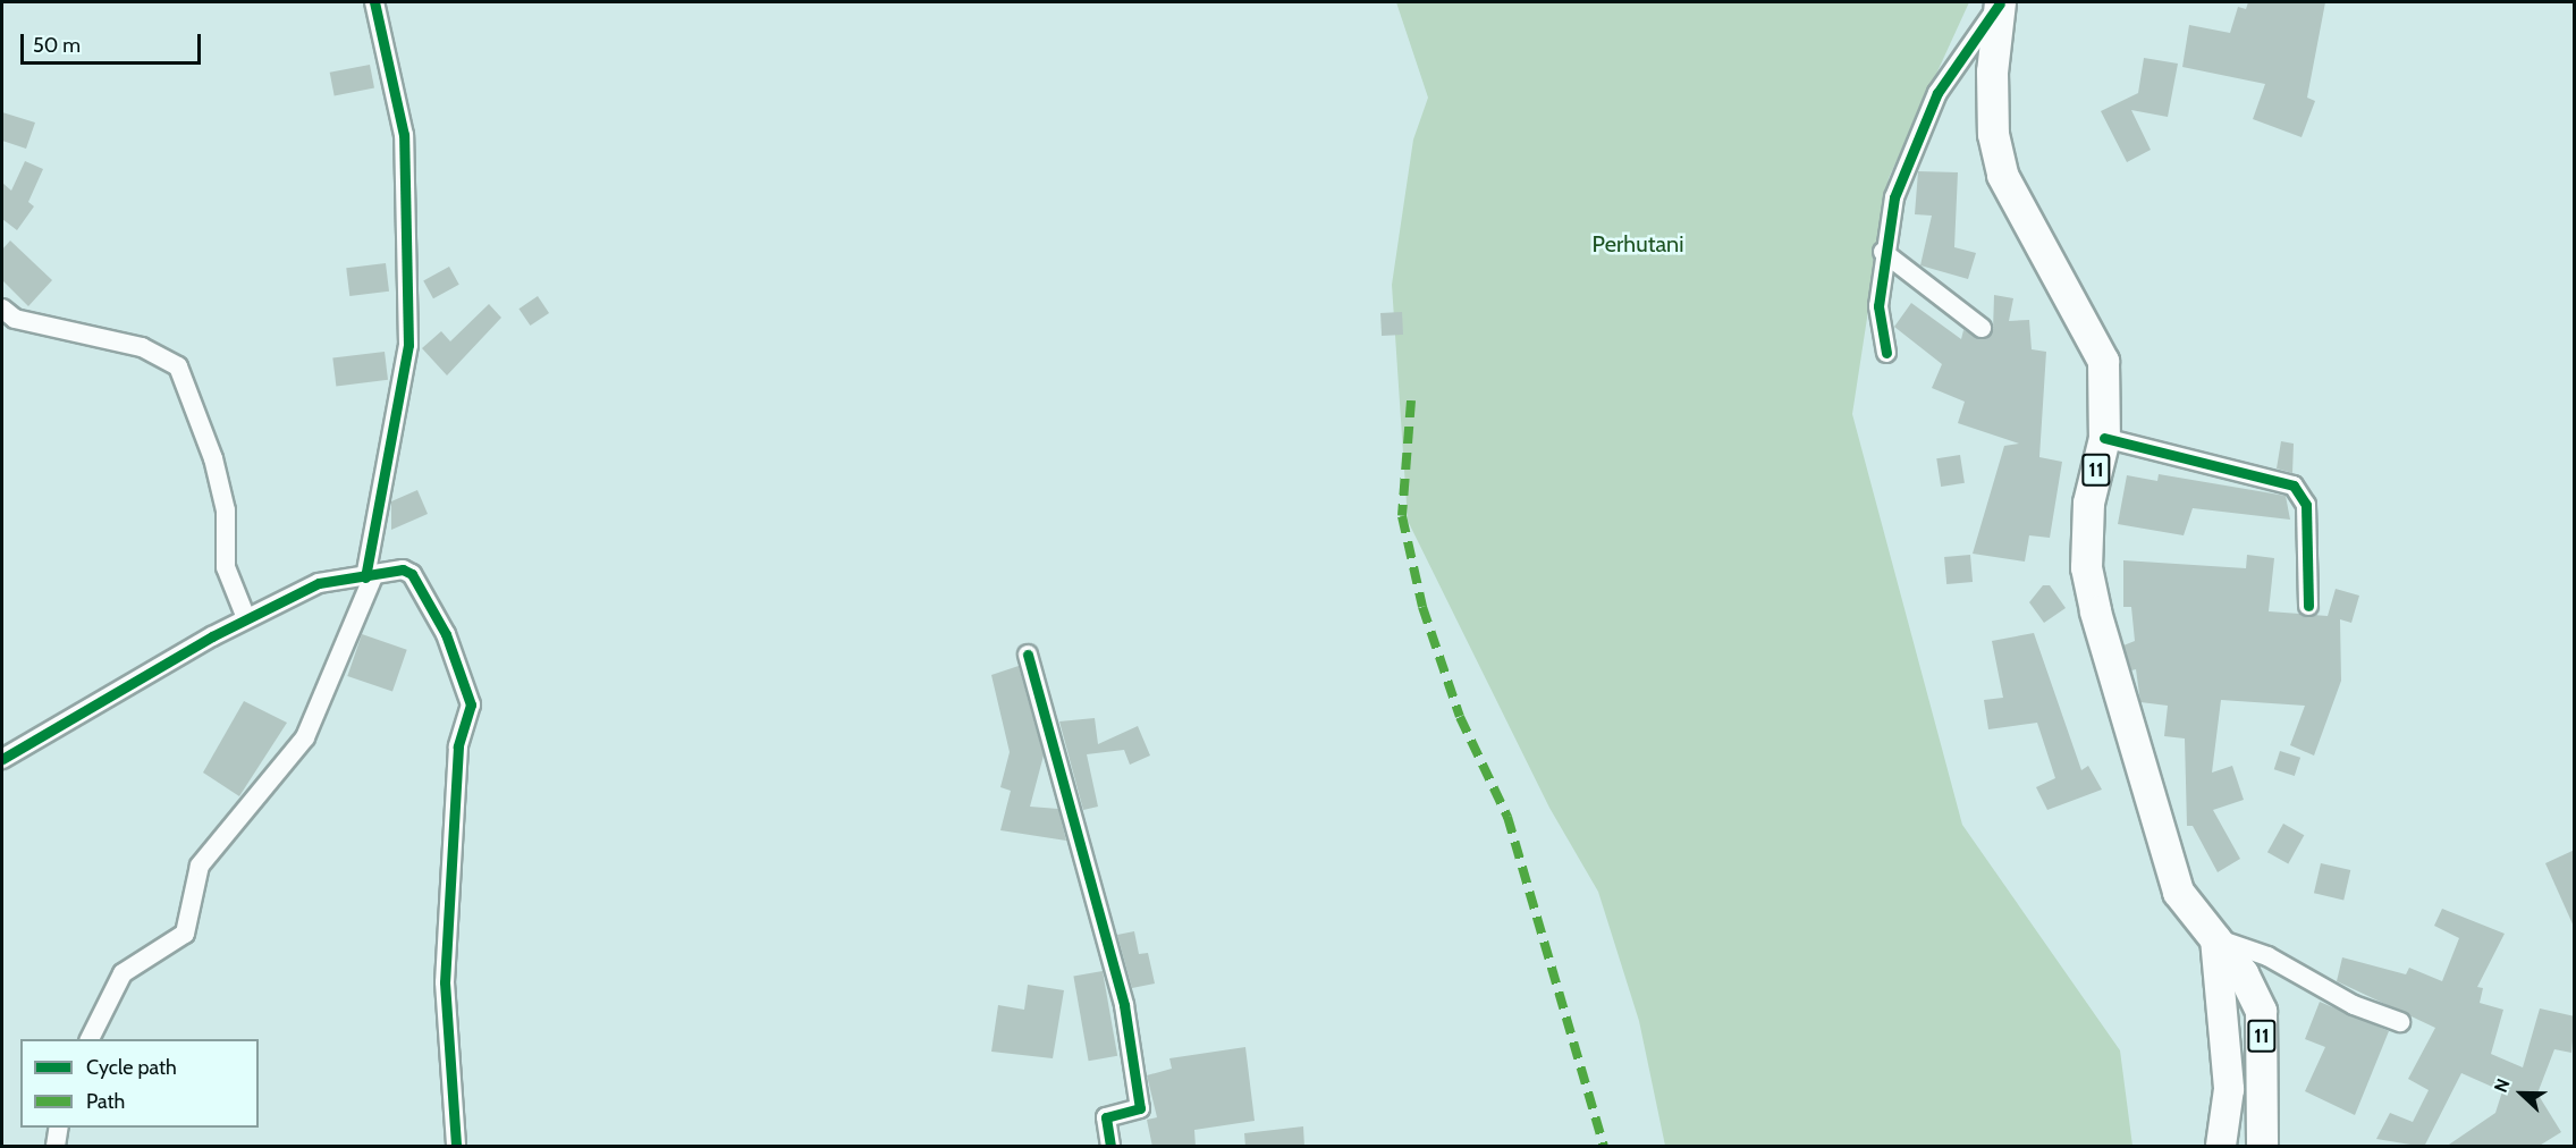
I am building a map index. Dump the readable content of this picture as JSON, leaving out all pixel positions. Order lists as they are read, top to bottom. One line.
{"streets":{"highway":["11"]},"parks":["Perhutani"],"legend":["Cycle path","Path"],"scale_bar":"50 m","north":"left"}
